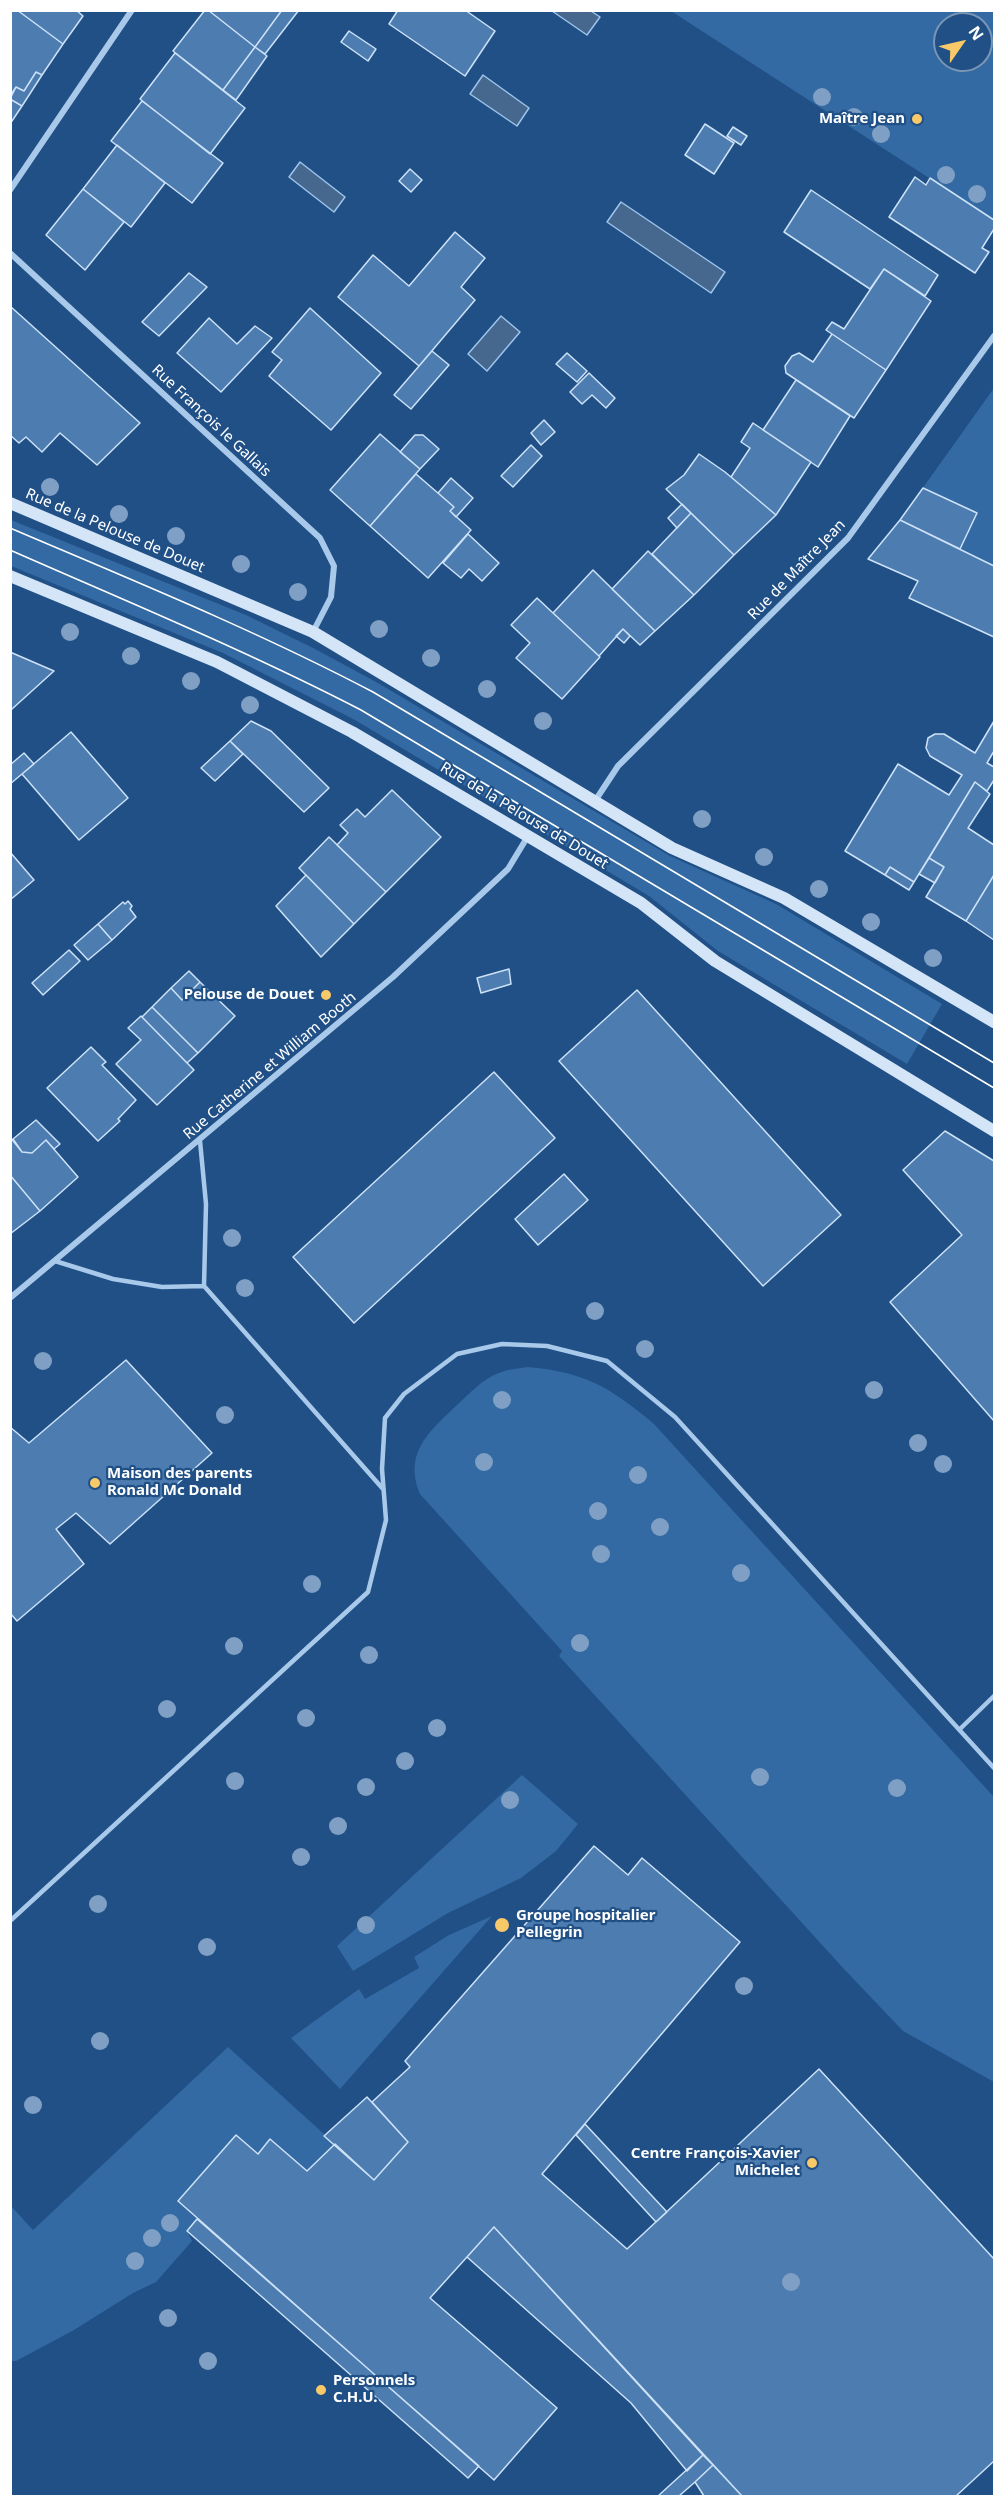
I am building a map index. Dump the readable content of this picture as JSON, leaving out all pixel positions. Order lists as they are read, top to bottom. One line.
{"streets":{"main road":["Rue de la Pelouse de Douet"],"street":["Rue François le Gallais","Rue de Maître Jean","Rue Catherine et William Booth"]},"crossings":[["Rue François le Gallais","Rue de la Pelouse de Douet"],["Rue de la Pelouse de Douet","Rue de Maître Jean"],["Rue de la Pelouse de Douet","Rue Catherine et William Booth"]],"places":["Maître Jean","Pelouse de Douet","Maison des parents Ronald Mc Donald","Groupe hospitalier Pellegrin","Centre François-Xavier Michelet","Personnels C.H.U."],"north":"top right"}
